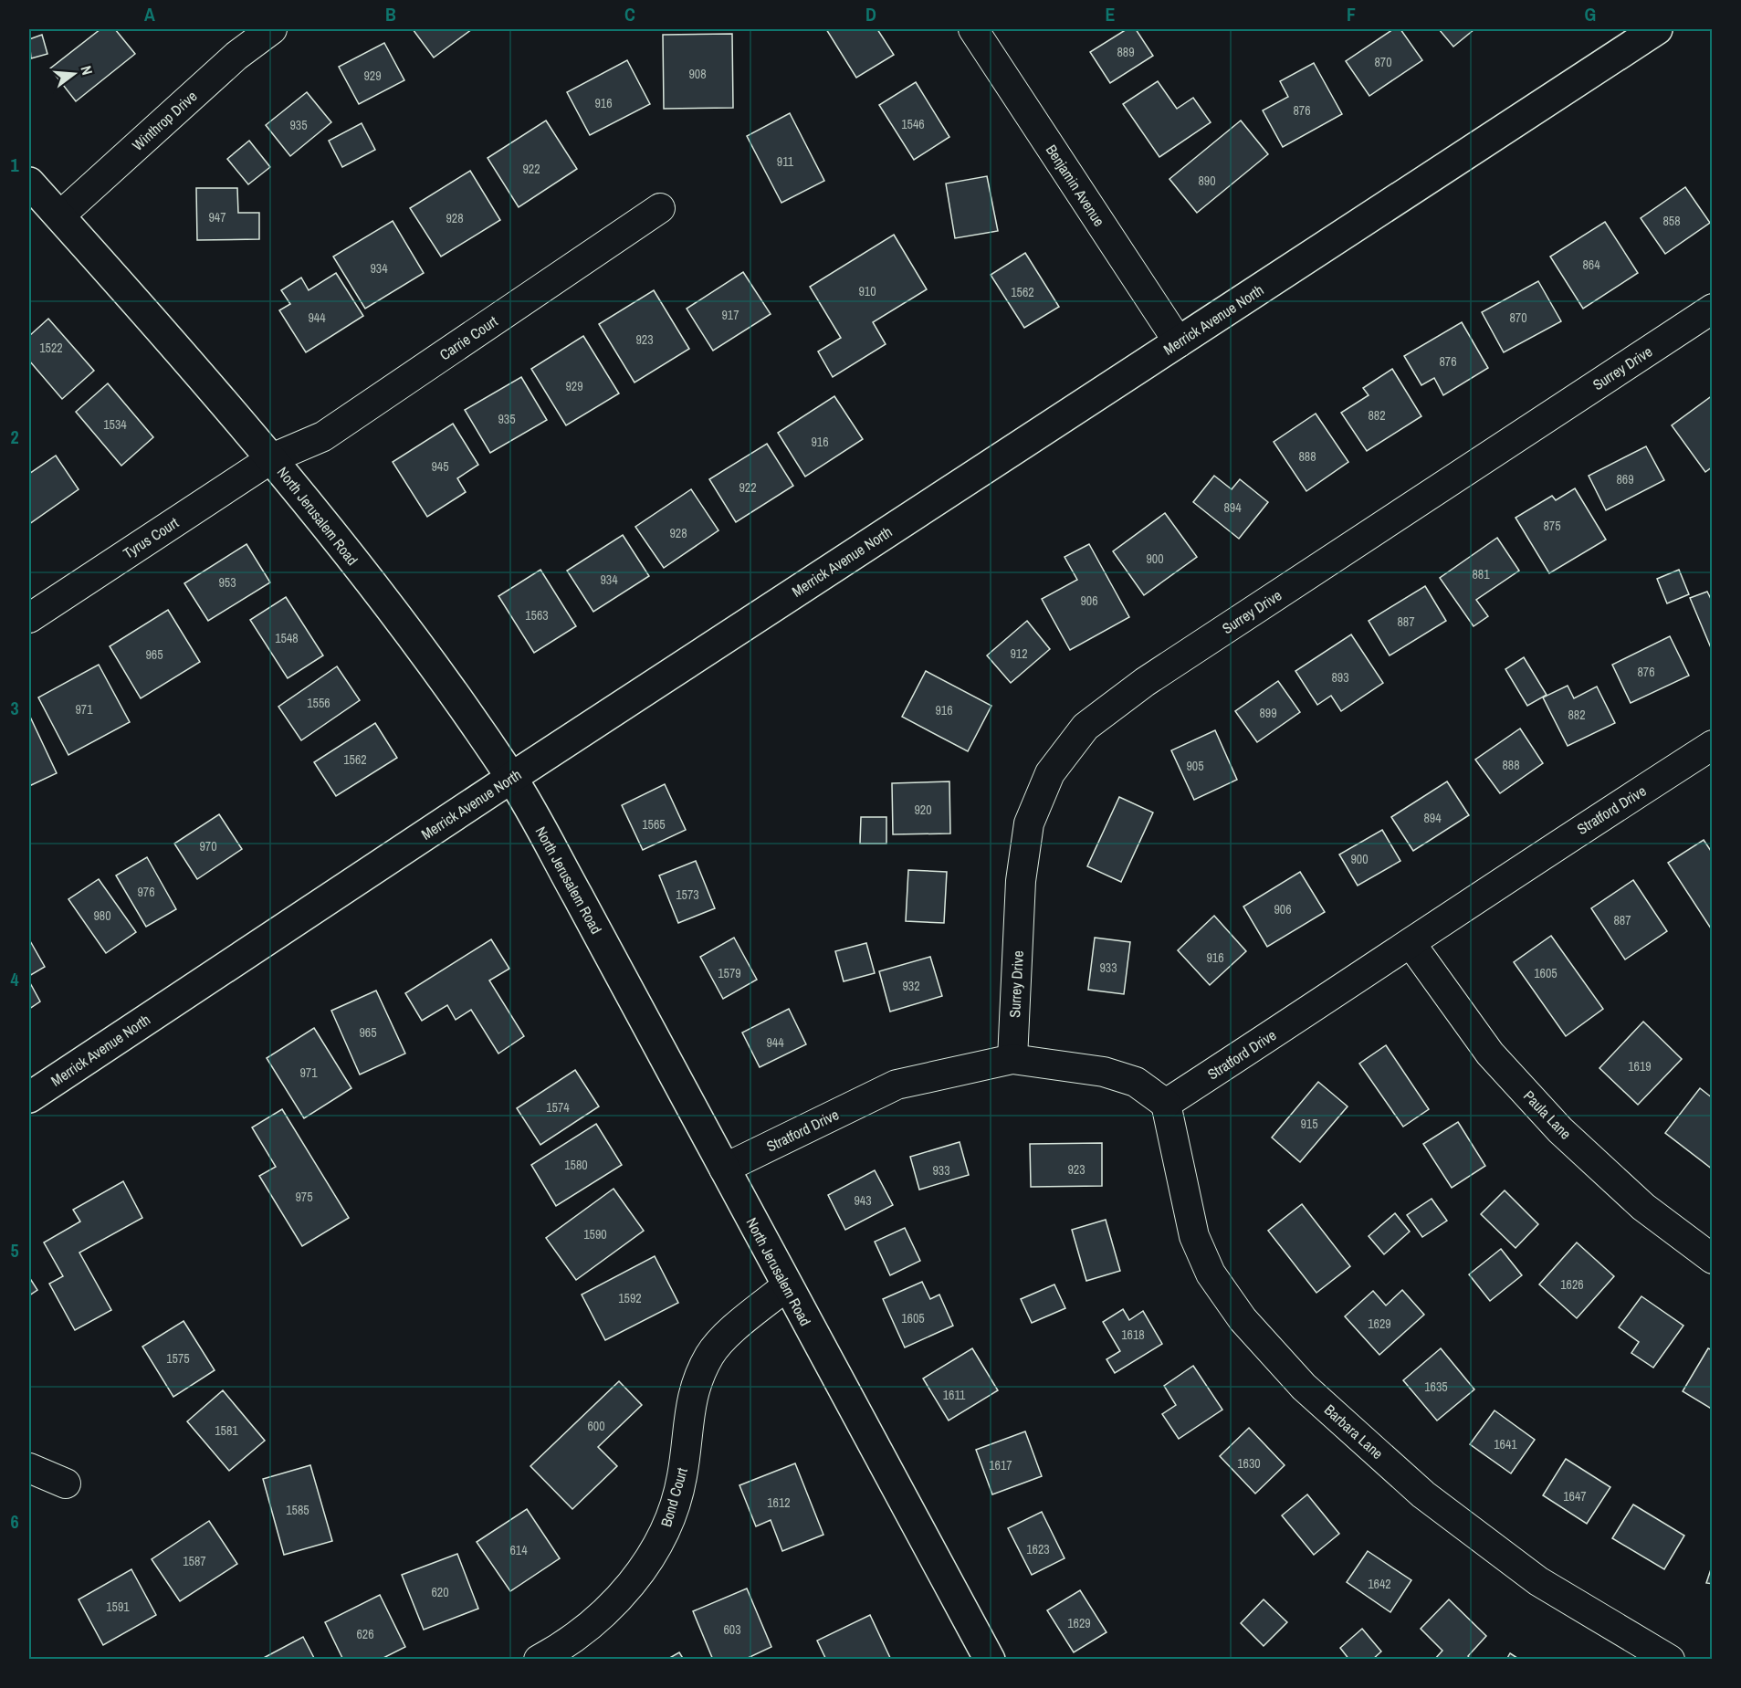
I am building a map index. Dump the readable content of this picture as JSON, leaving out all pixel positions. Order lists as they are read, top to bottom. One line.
{"streets":{"main road":["Merrick Avenue North","North Jerusalem Road"],"street":["Winthrop Drive","Benjamin Avenue","Carrie Court","Surrey Drive","Tyrus Court","Stratford Drive","Paula Lane","Barbara Lane","Bond Court"]},"crossings":[["Winthrop Drive","North Jerusalem Road"],["Benjamin Avenue","Merrick Avenue North"],["Merrick Avenue North","North Jerusalem Road"],["Carrie Court","North Jerusalem Road"],["Carrie Court","Tyrus Court"],["Surrey Drive","Stratford Drive"],["North Jerusalem Road","Tyrus Court"],["North Jerusalem Road","Stratford Drive"],["North Jerusalem Road","Bond Court"],["Stratford Drive","Paula Lane"],["Stratford Drive","Barbara Lane"]],"house_numbers":["889","870","908","929","916","876","1546","935","911","922","890","947","928","858","864","934","910","1562","917","944","870","923","1522","876","929","882","935","1534","916","888","945","869","922","894","875","928","900","881","934","953","906","1563","887","1548","912","965","876","893","1556","971","916","899","882","1562","888","905","920","894","1565","970","900","976","1573","906","980","887","916","933","1579","1605","932","965","944","1619","971","1574","915","1580","923","933","975","943","1590","1626","1592","1605","1629","1618","1575","1635","1611","600","1581","1641","1630","1617","1647","1612","1585","1623","614","1587","1642","620","1591","1629","603","626"],"north":"right","grid":{"columns":["A","B","C","D","E","F","G"],"rows":["1","2","3","4","5","6"]}}
